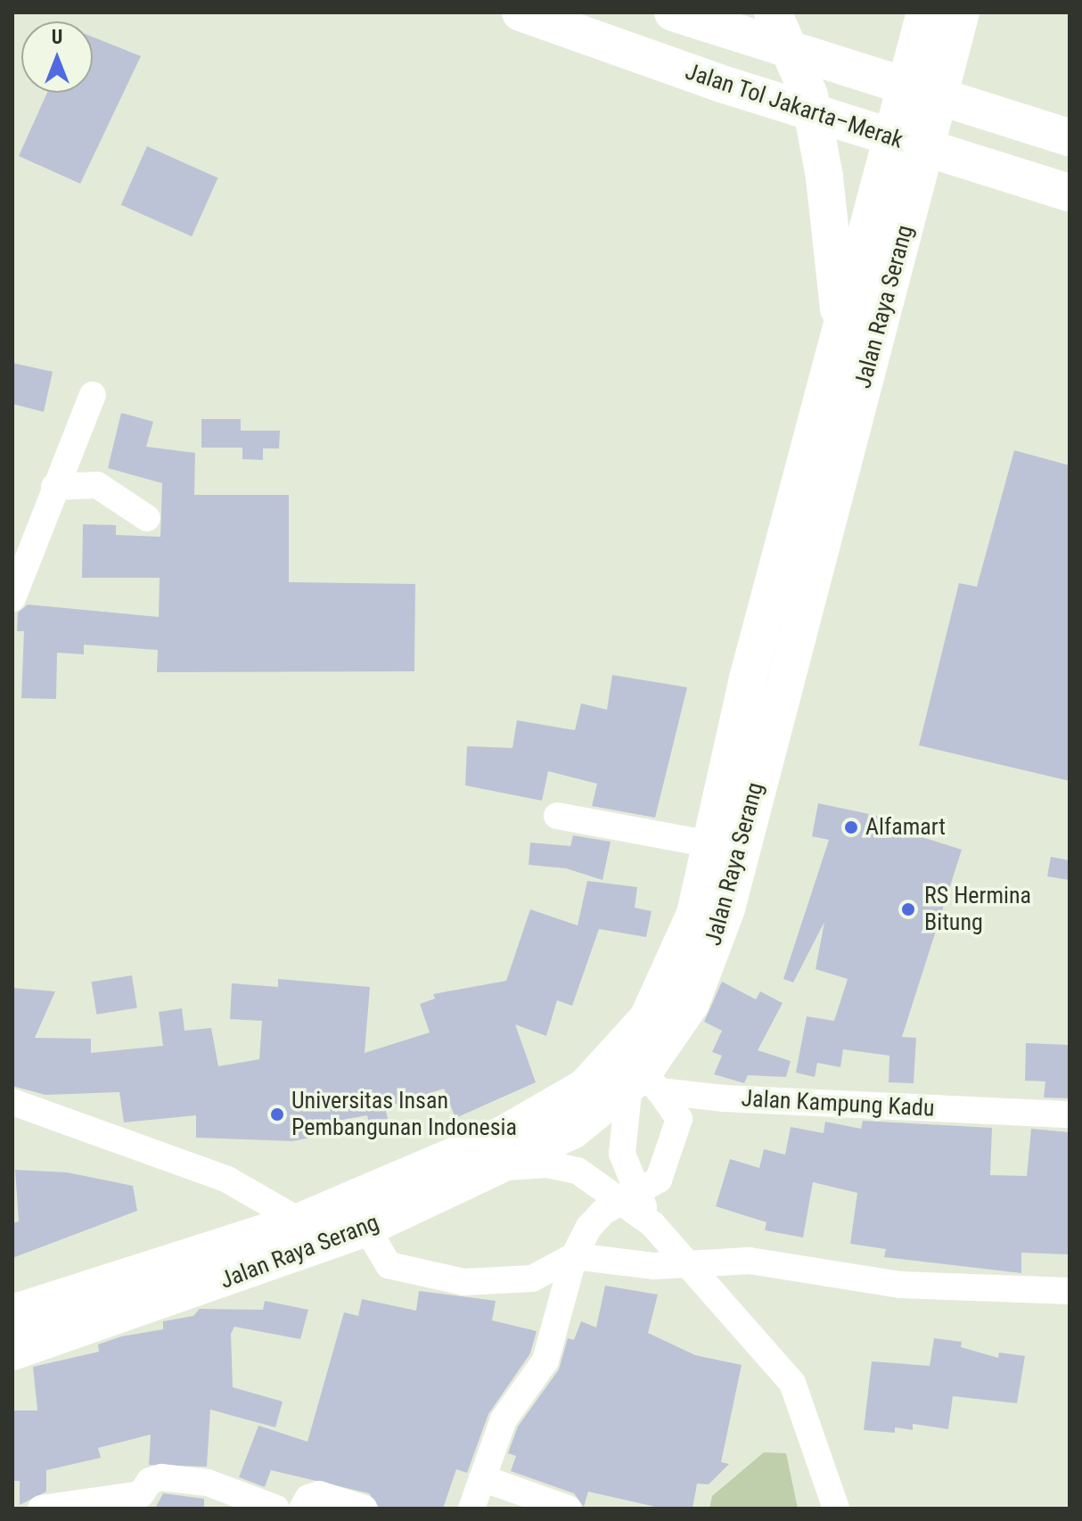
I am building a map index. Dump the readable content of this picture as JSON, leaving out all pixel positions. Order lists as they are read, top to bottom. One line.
{"streets":{"highway":["Jalan Tol Jakarta–Merak","Jalan Raya Serang"],"street":["Jalan Kampung Kadu"]},"crossings":[["Jalan Raya Serang","Jalan Kampung Kadu"]],"places":["Alfamart","RS Hermina Bitung","Universitas Insan Pembangunan Indonesia"],"north":"top"}
